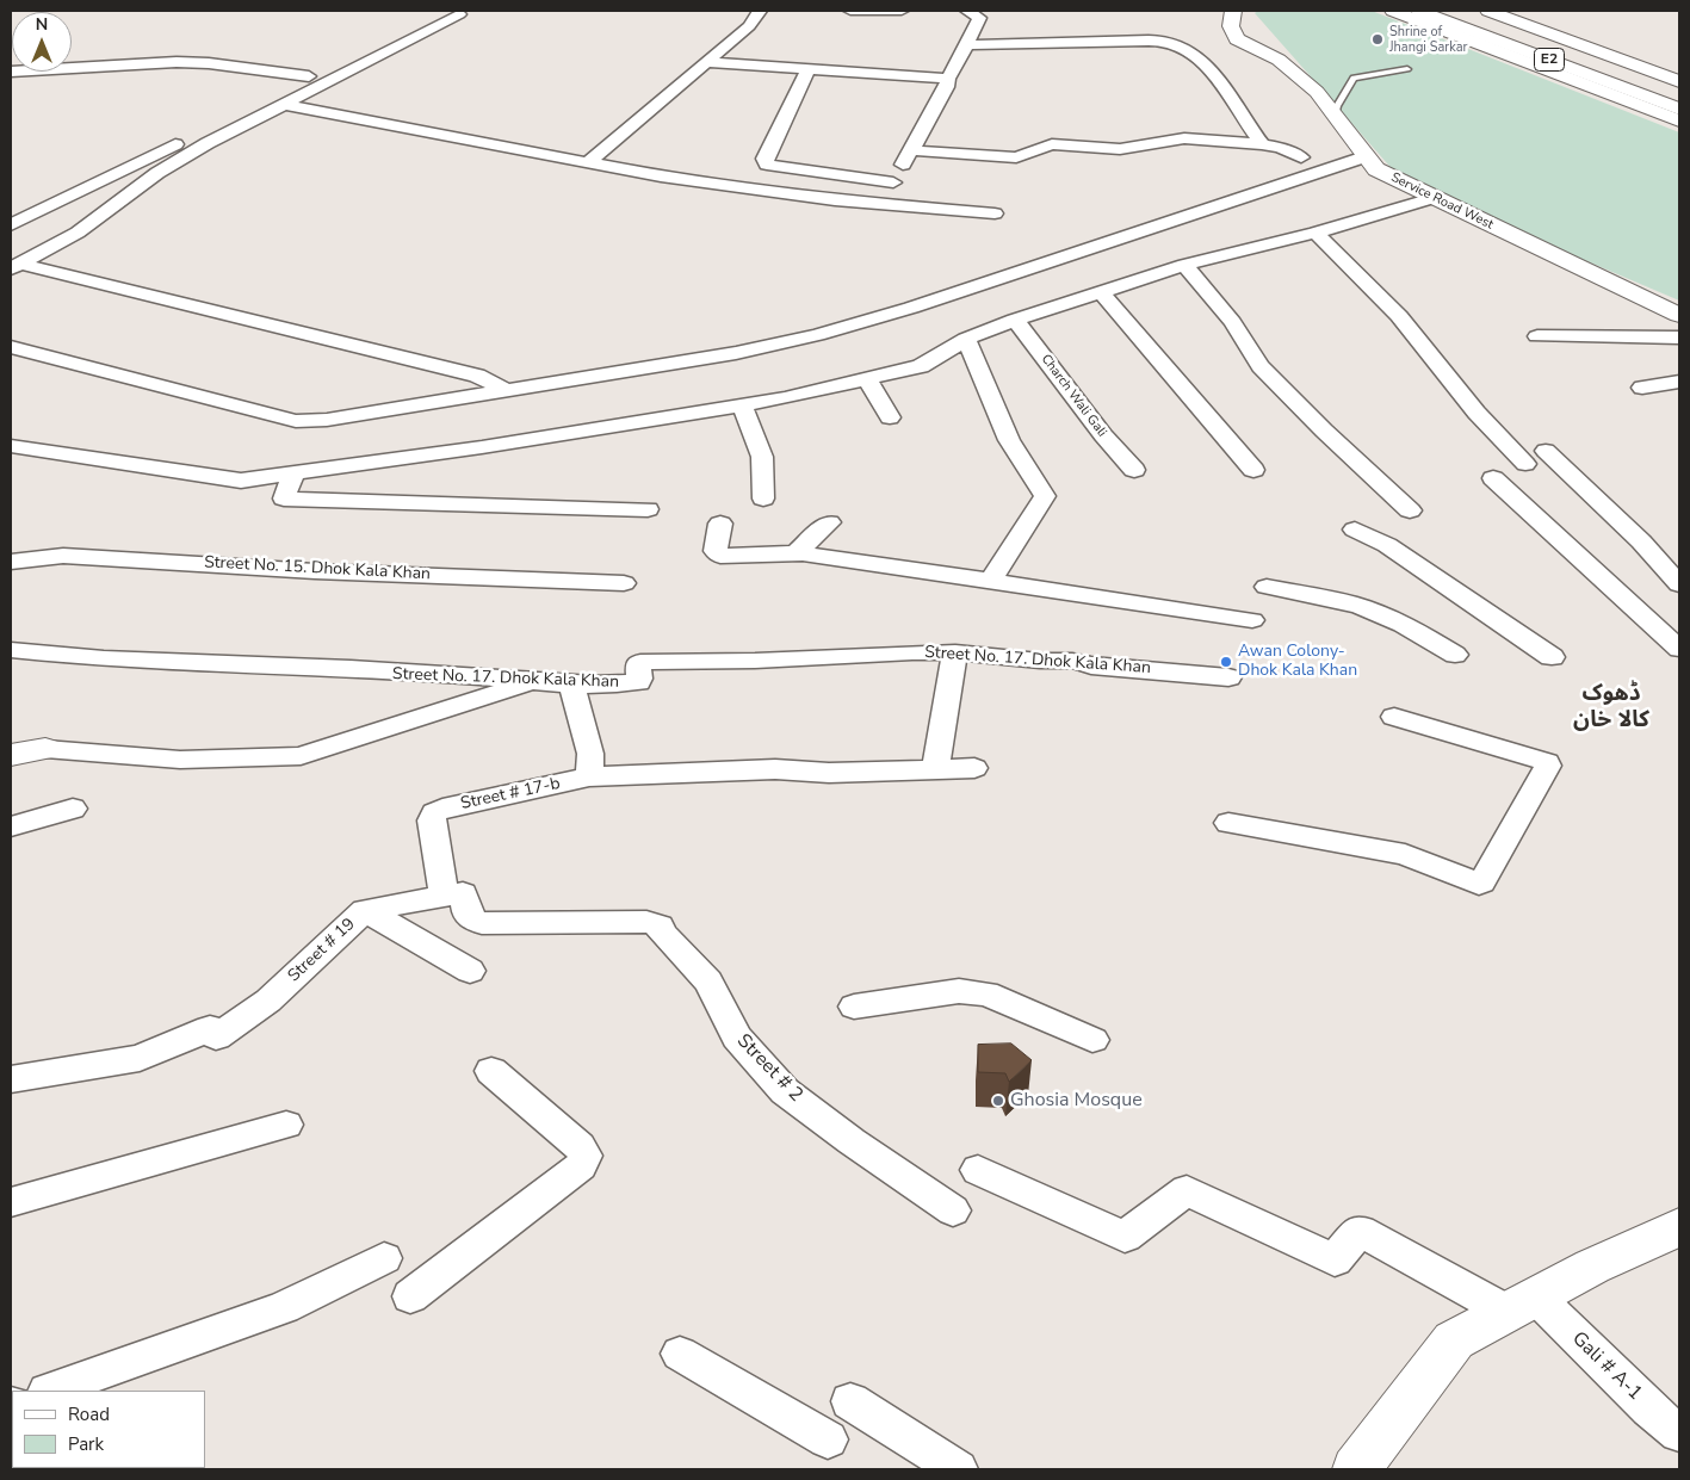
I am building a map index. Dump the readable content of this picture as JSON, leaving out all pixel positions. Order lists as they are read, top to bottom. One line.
{"streets":{"main road":["E2","Service Road West"],"street":["Charch Wali Gali","Street No. 15. Dhok Kala Khan","Street No. 17. Dhok Kala Khan","Street # 17-b","Street # 19","Street # 2","Gali # A-1"]},"crossings":[["Street # 17-b","Street # 19"],["Street # 17-b","Street # 2"],["Street # 19","Street # 2"]],"districts":["ڈھوک کالا خان"],"places":["Shrine of Jhangi Sarkar","Awan Colony- Dhok Kala Khan","Ghosia Mosque"],"legend":["Road","Park"],"north":"top"}
